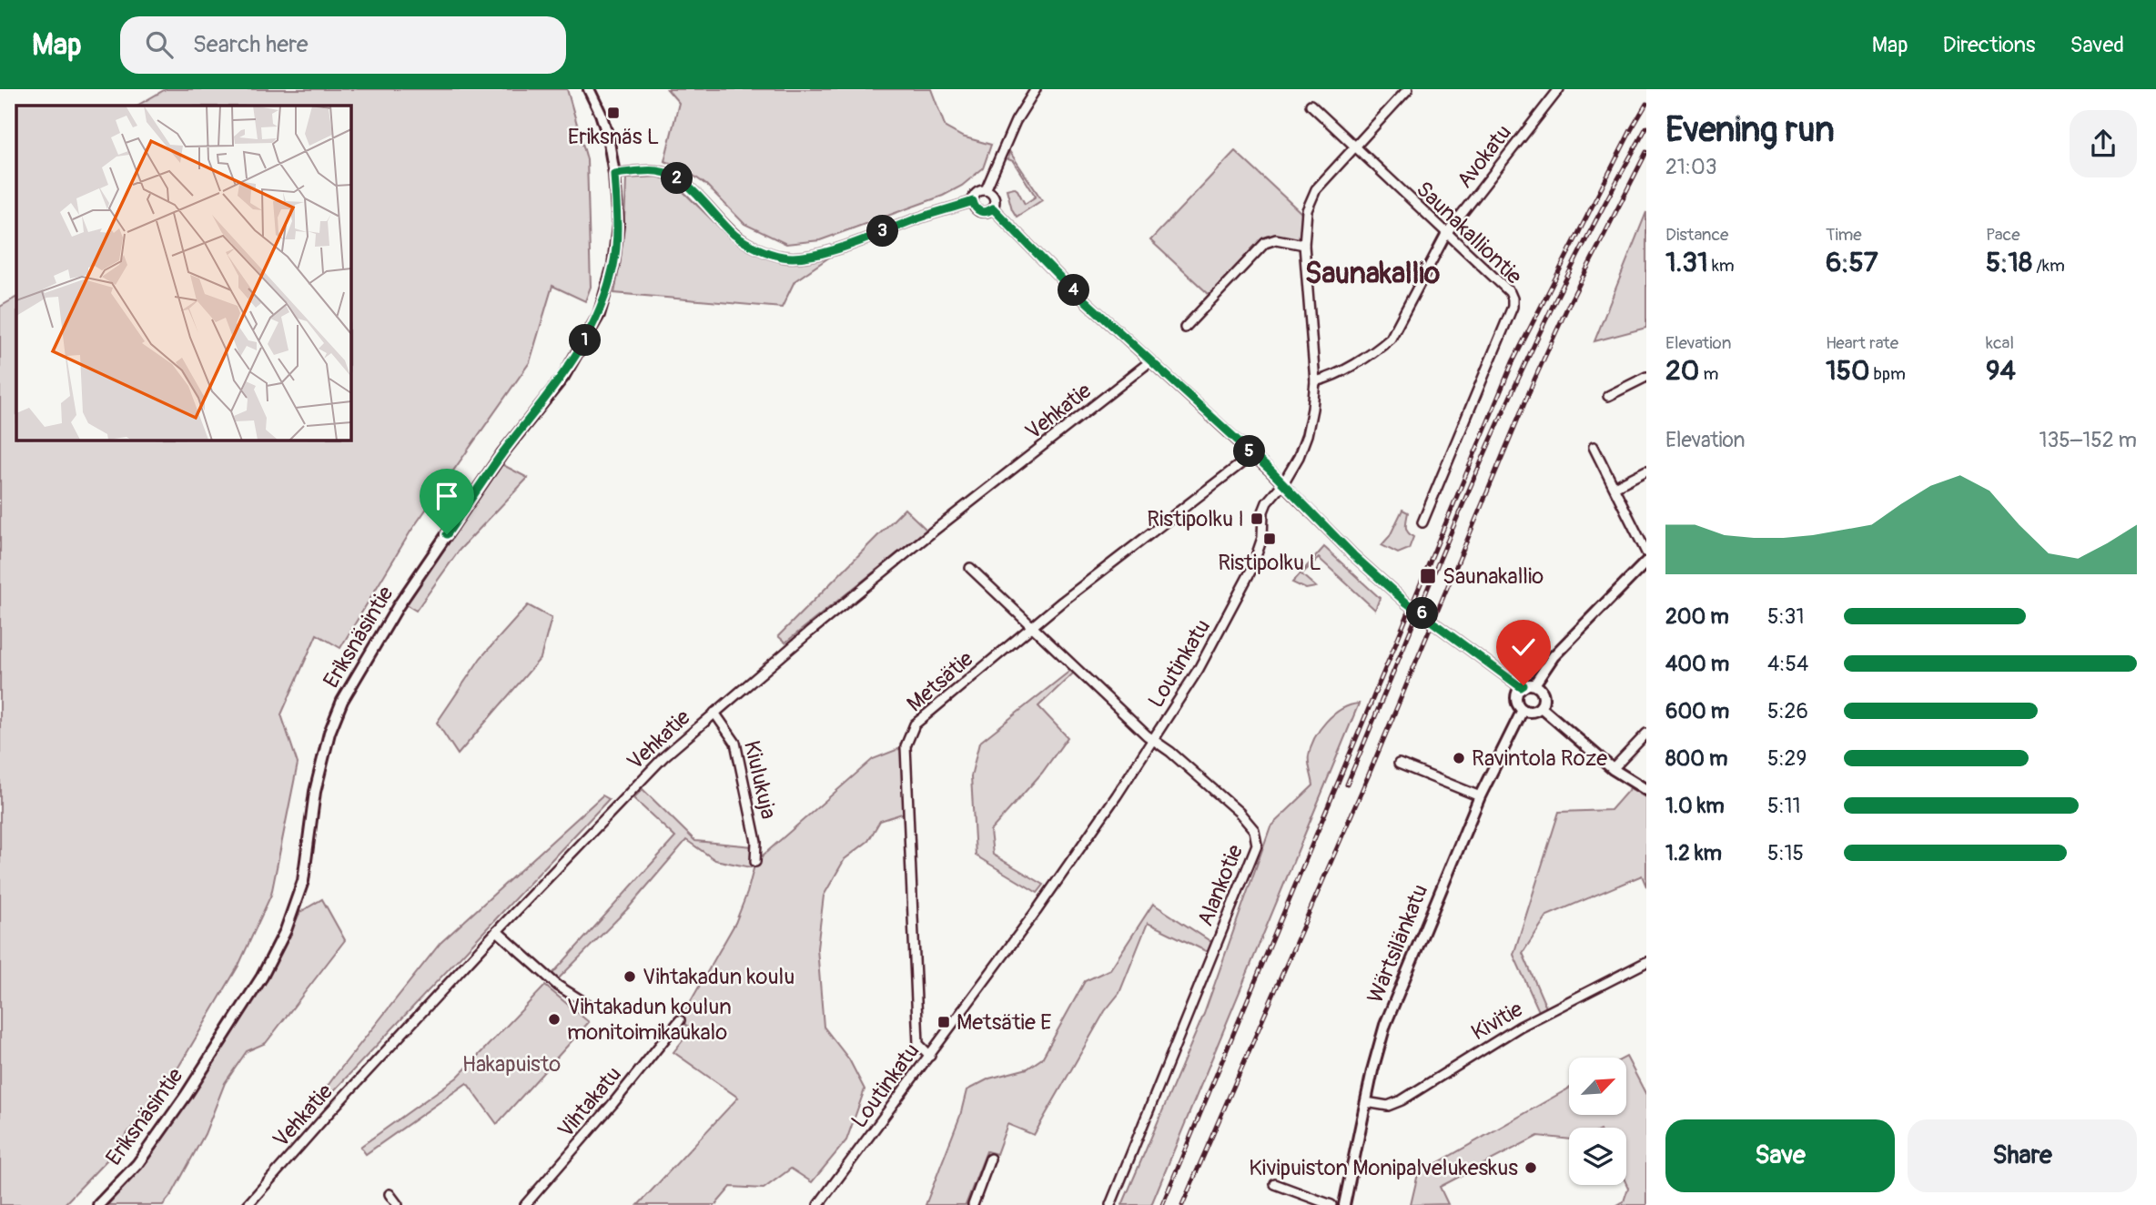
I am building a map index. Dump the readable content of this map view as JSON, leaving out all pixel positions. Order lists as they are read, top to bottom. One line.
{"streets":{"street":["Avokatu","Saunakalliontie","Vehkatie","Eriksnäsintie","Loutinkatu","Metsätie","Kiulukuja","Alankotie","Wärtsilänkatu","Kivitie","Vihtakatu"]},"crossings":[["Avokatu","Saunakalliontie"],["Avokatu","Loutinkatu"],["Saunakalliontie","Loutinkatu"],["Vehkatie","Kiulukuja"],["Loutinkatu","Metsätie"],["Loutinkatu","Alankotie"],["Metsätie","Alankotie"],["Wärtsilänkatu","Kivitie"]],"districts":["Saunakallio"],"parks":["Hakapuisto"],"places":{"transit":["Eriksnäs L","Ristipolku I","Ristipolku L","Saunakallio","Metsätie E"],"other":["Ravintola Roze","Vihtakadun koulu","Vihtakadun koulun monitoimikaukalo","Kivipuiston Monipalvelukeskus"]},"north":"top right","page":{"header":"Map","search":"Search here","nav":["Map","Directions","Saved"],"heading":["Evening run","21:03"],"pins":["2","3","4","1","5","6"],"stats":[["Distance","1.31 km"],["Time","6:57"],["Pace","5:18 /km"],["Elevation","20 m"],["Heart rate","150 bpm"],["kcal","94"]],"chart":["Elevation","135–152 m"],"list":[{"name":"200 m","note":"5:31"},{"name":"400 m","note":"4:54"},{"name":"600 m","note":"5:26"},{"name":"800 m","note":"5:29"},{"name":"1.0 km","note":"5:11"},{"name":"1.2 km","note":"5:15"}],"buttons":["Save","Share"]}}
